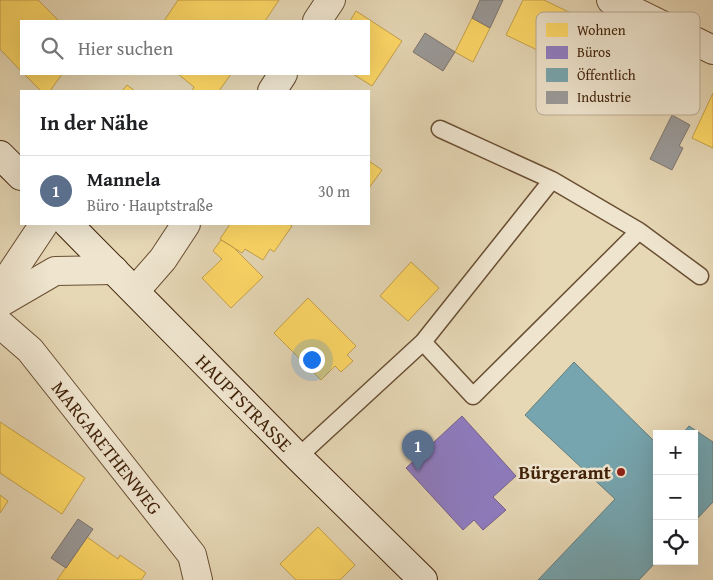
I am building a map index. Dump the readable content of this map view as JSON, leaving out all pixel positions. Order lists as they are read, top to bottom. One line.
{"streets":{"street":["HAUPTSTRASSE","MARGARETHENWEG"]},"places":["Bürgeramt"],"legend":["Wohnen","Büros","Öffentlich","Industrie"],"page":{"search":"Hier suchen","heading":"In der Nähe","list":[{"mark":"1","name":"Mannela","note":"Büro · Hauptstraße","value":"30 m"}],"map_buttons":["+","−"],"pins":"1"}}
